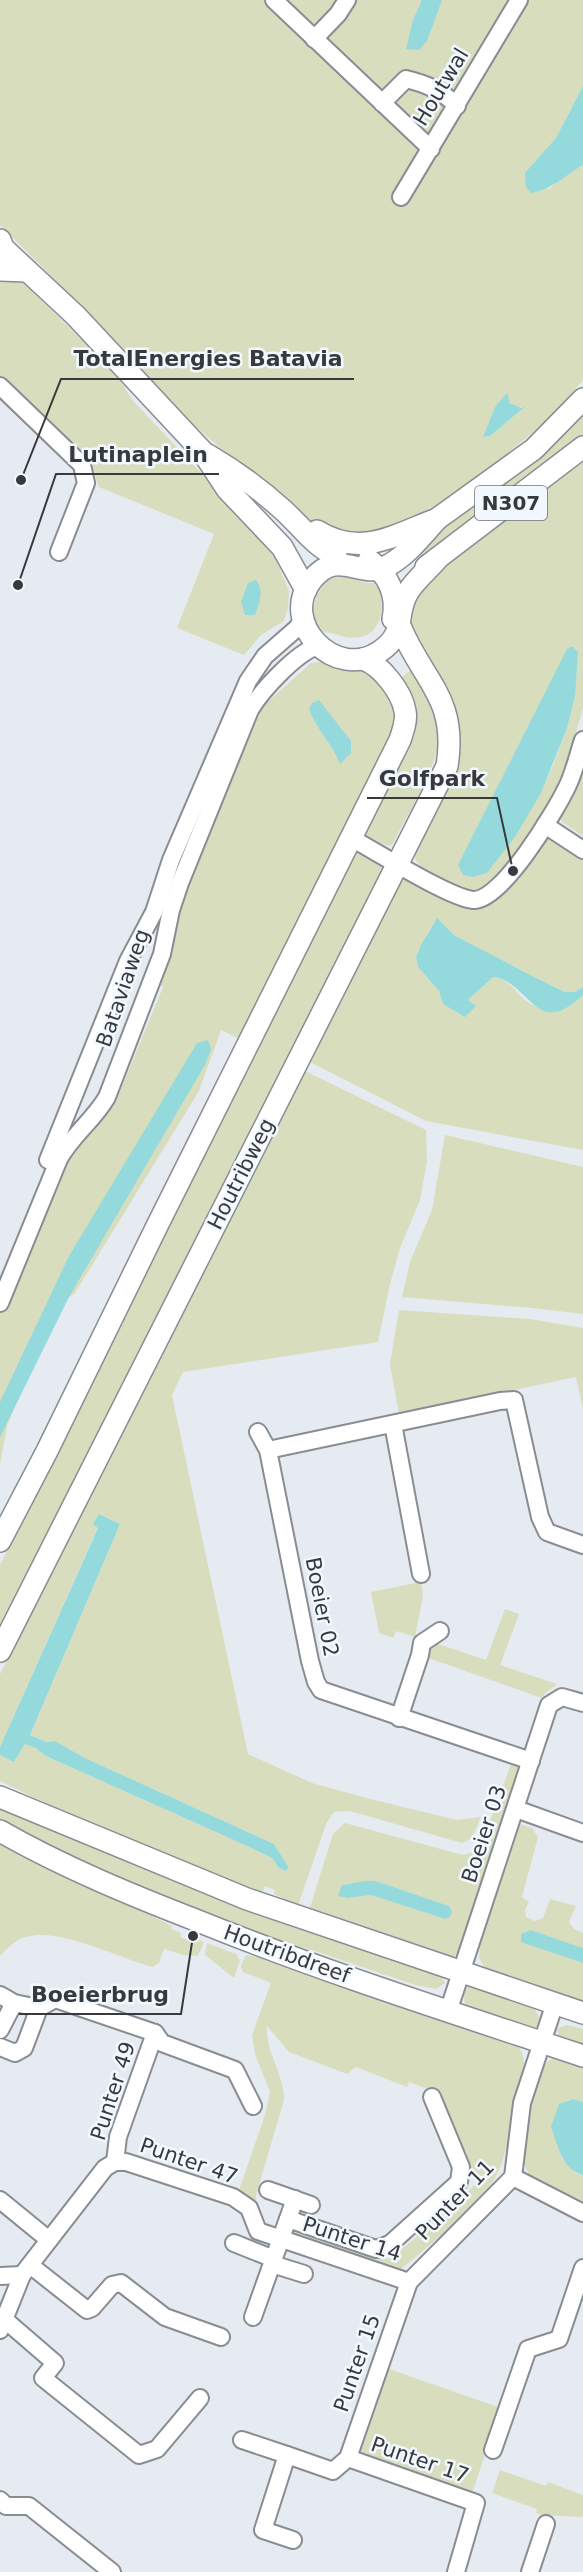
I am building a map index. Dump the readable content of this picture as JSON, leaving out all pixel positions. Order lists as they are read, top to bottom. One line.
{"streets":{"main road":["N307","Houtribweg","Houtribdreef"],"street":["Houtwal","Bataviaweg","Boeier 02","Boeier 03","Punter 49","Punter 47","Punter 11","Punter 14","Punter 15","Punter 17"]},"crossings":[["N307","Bataviaweg"],["N307","Houtribweg"],["Bataviaweg","Houtribweg"],["Boeier 02","Boeier 03"],["Boeier 03","Houtribdreef"],["Houtribdreef","Punter 11"],["Punter 49","Punter 47"],["Punter 47","Punter 14"],["Punter 11","Punter 14"],["Punter 11","Punter 15"],["Punter 14","Punter 15"],["Punter 15","Punter 17"]],"places":["TotalEnergies Batavia","Lutinaplein","Golfpark","Boeierbrug"]}
